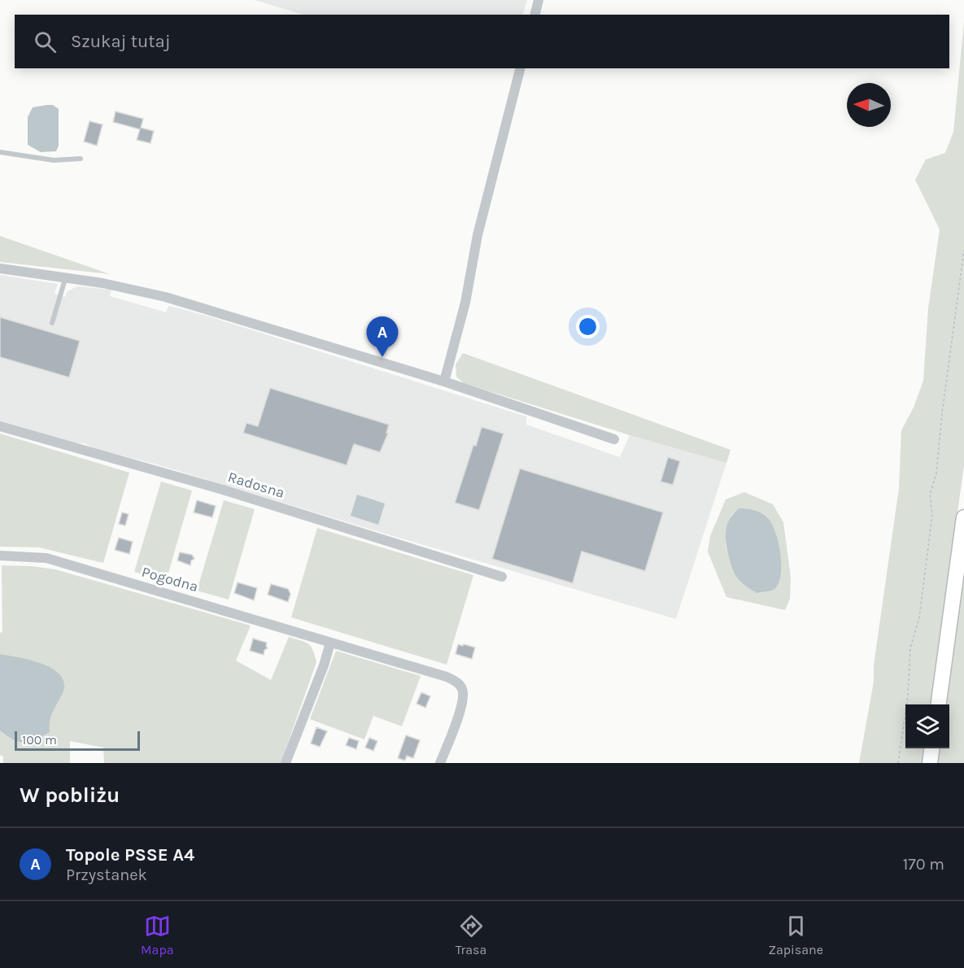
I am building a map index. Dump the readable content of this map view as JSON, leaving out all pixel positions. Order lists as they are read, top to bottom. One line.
{"streets":{"street":["Radosna","Pogodna"]},"scale_bar":"100 m","north":"left","page":{"search":"Szukaj tutaj","pins":"A","scale":"100 m","heading":"W pobliżu","list":[{"mark":"A","name":"Topole PSSE A4","note":"Przystanek","value":"170 m"}],"nav":["Mapa","Trasa","Zapisane"]}}
